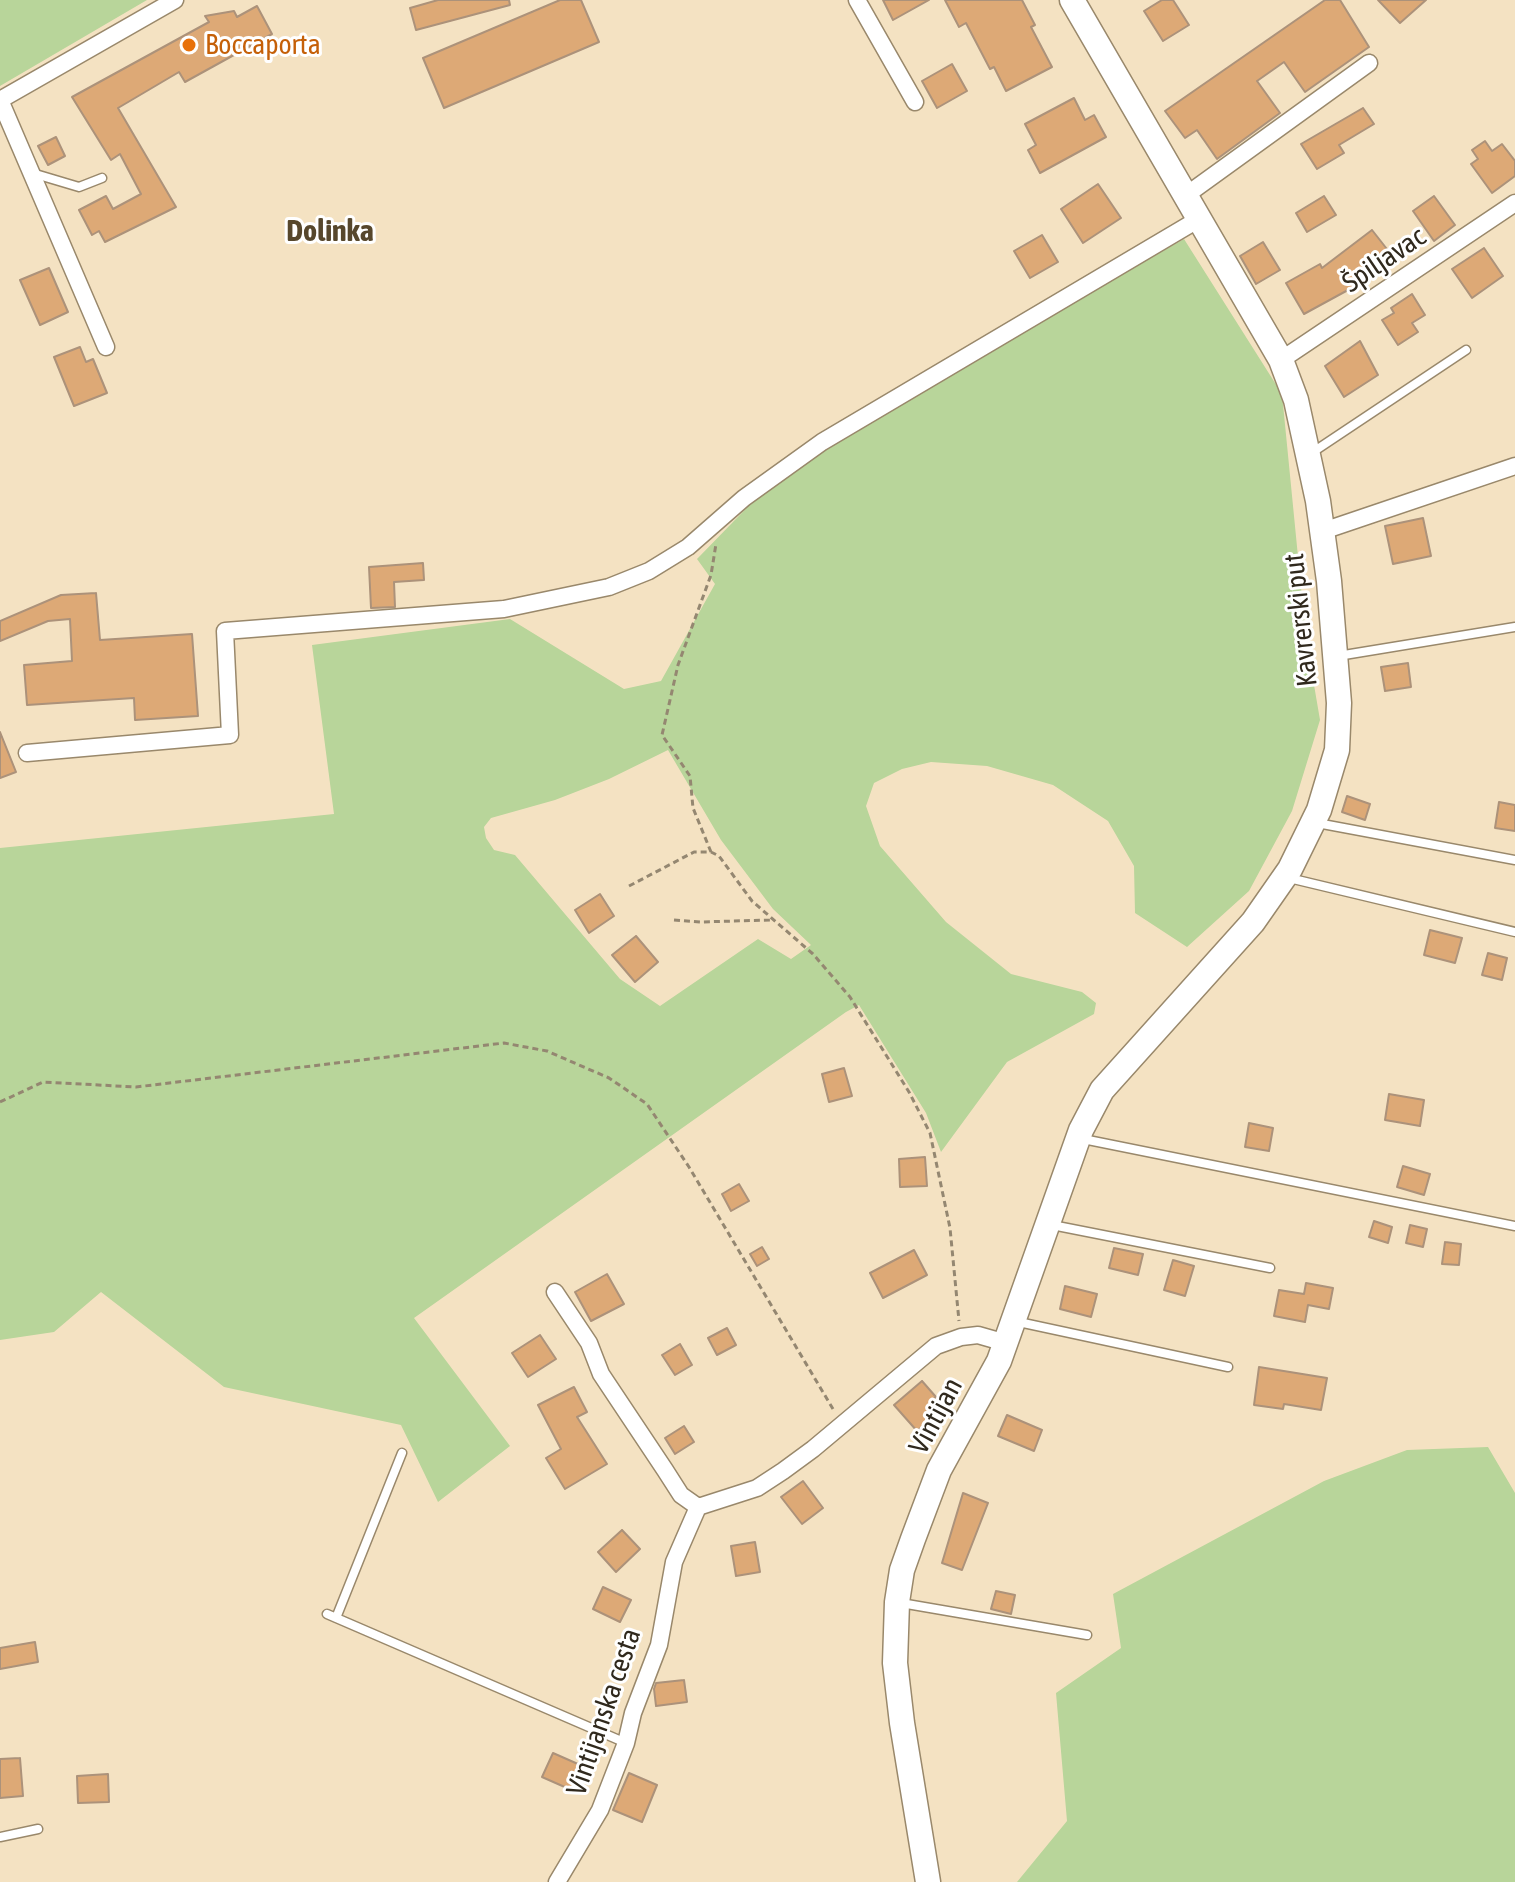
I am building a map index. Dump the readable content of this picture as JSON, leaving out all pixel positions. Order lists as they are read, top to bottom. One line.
{"streets":{"main road":["Kavrerski put","Vintijan"],"street":["Špiljavac","Vintijanska cesta"]},"crossings":[["Špiljavac","Kavrerski put"],["Kavrerski put","Vintijan"]],"districts":["Dolinka"],"places":["Boccaporta"]}
